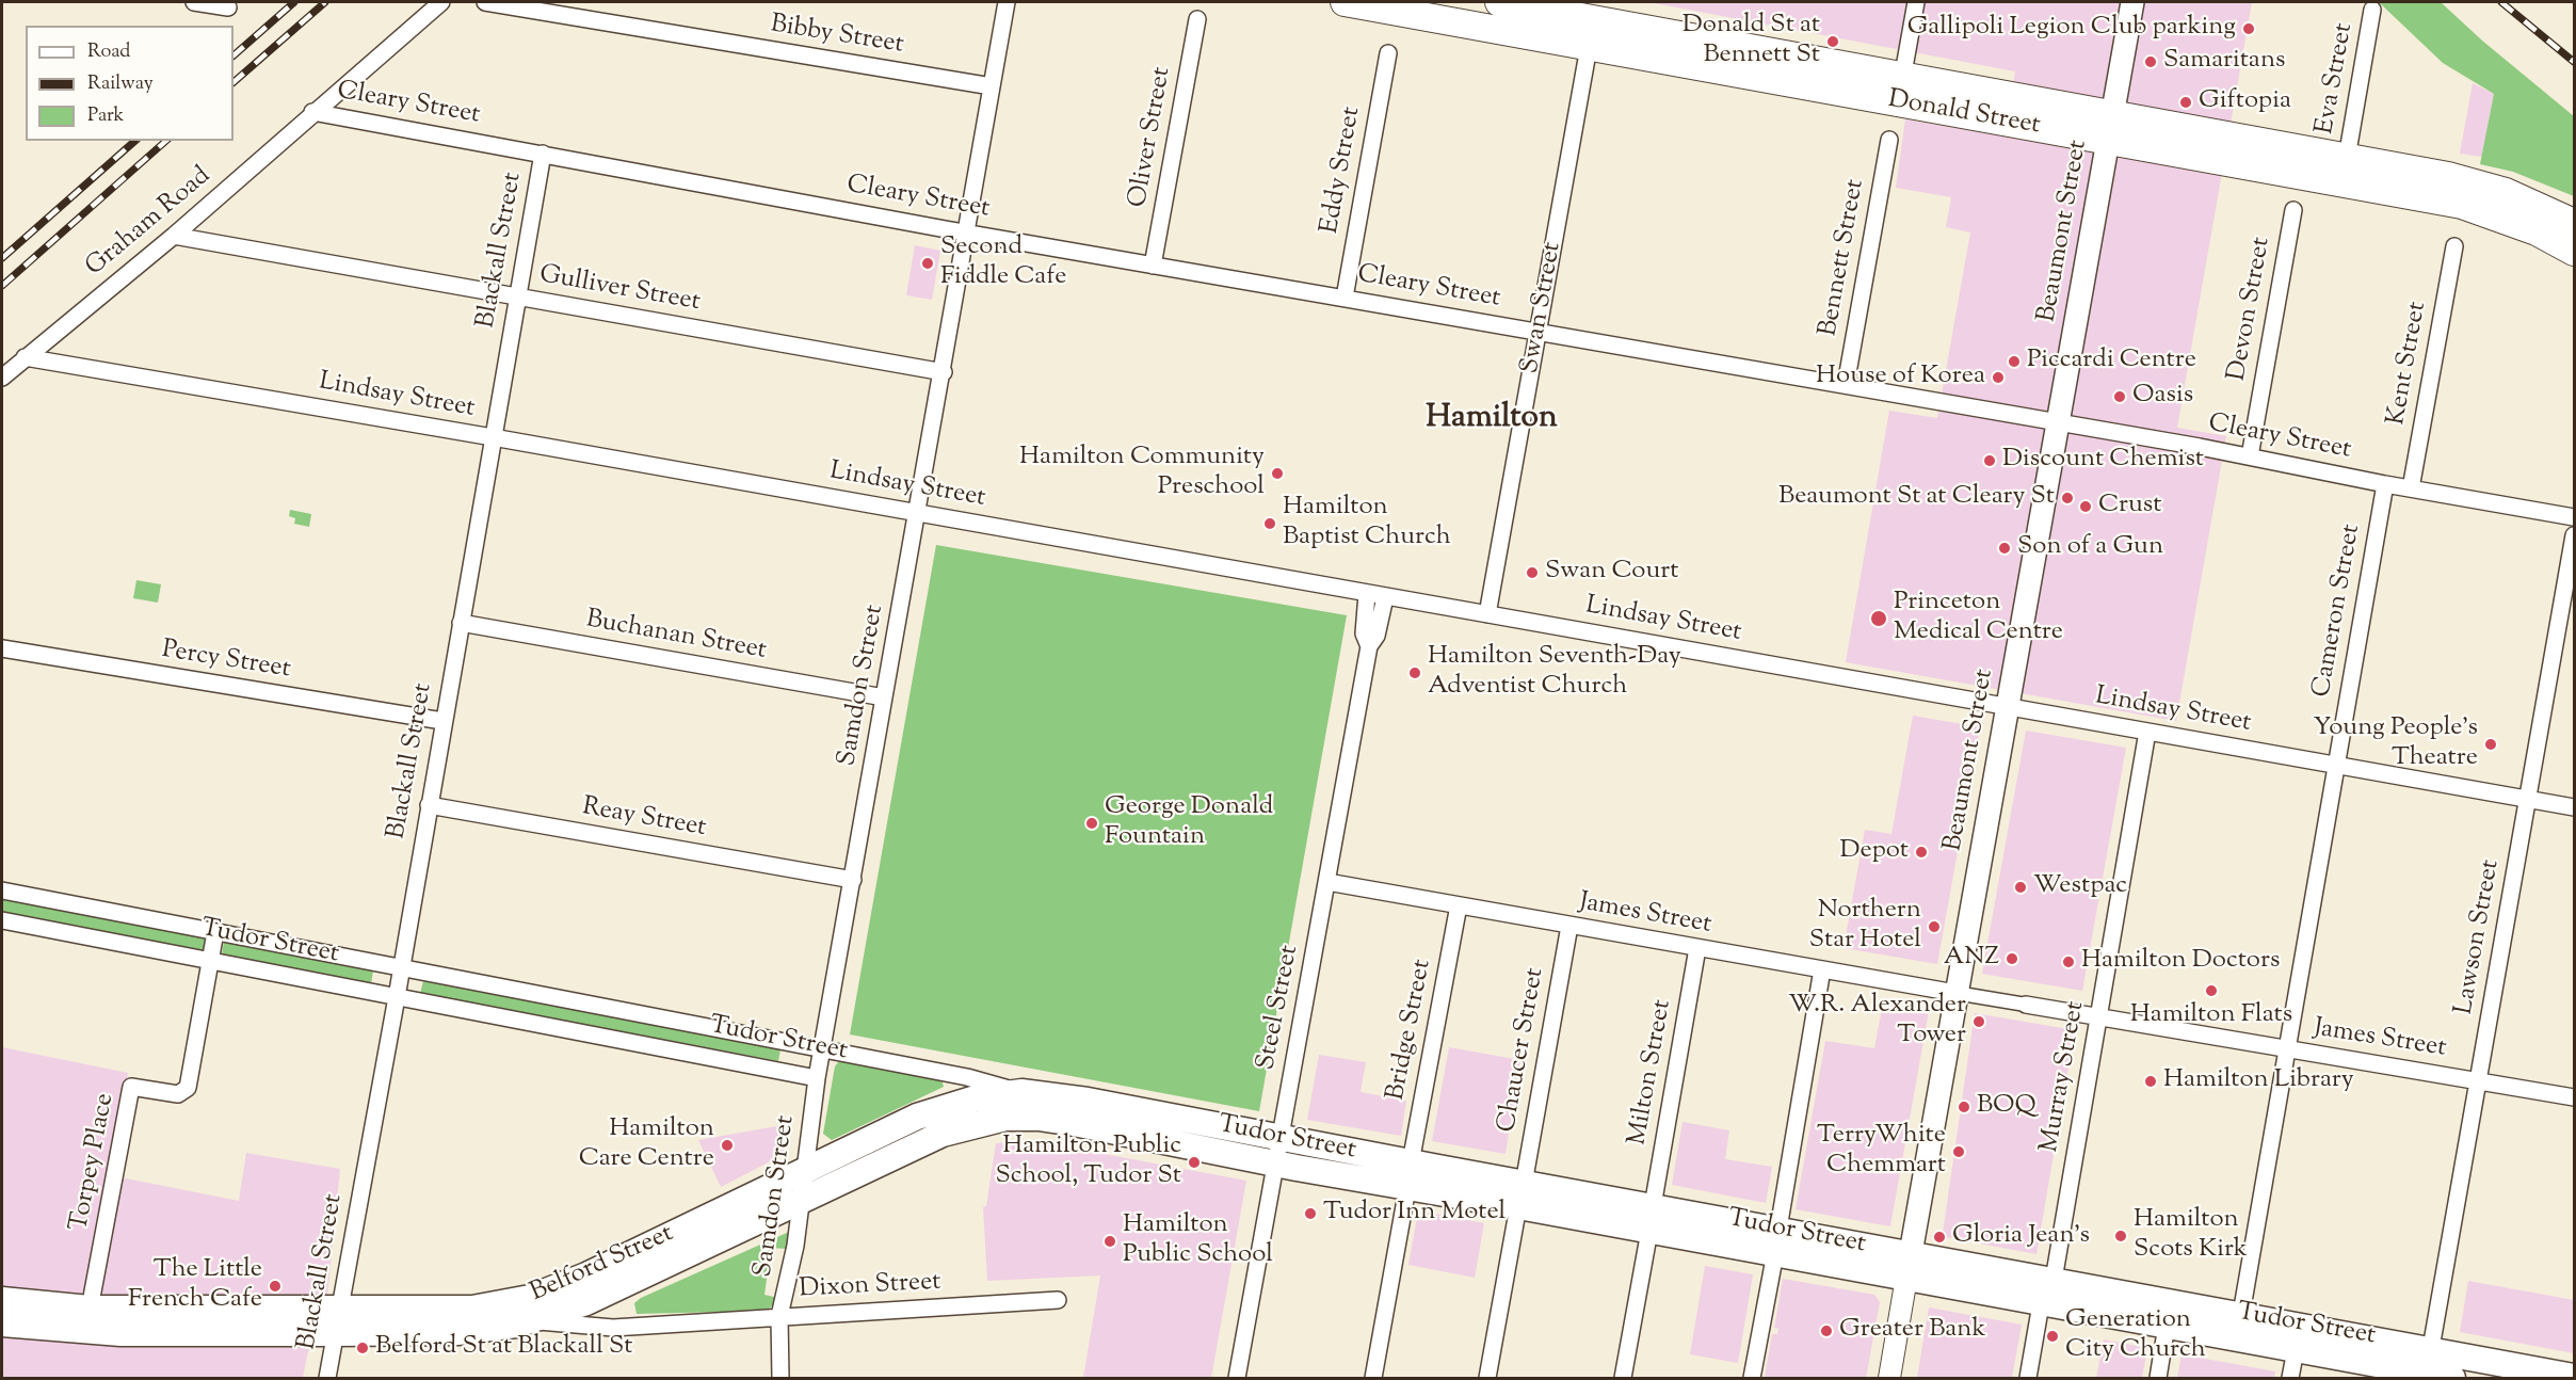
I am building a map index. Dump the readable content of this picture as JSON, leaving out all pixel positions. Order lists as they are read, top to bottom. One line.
{"streets":{"highway":["Donald Street","Swan Street"],"main road":["Beaumont Street","Tudor Street","Belford Street"],"street":["Bibby Street","Eva Street","Cleary Street","Oliver Street","Eddy Street","Graham Road","Blackall Street","Bennett Street","Gulliver Street","Devon Street","Kent Street","Lindsay Street","Cameron Street","Buchanan Street","Percy Street","Samdon Street","Reay Street","James Street","Lawson Street","Steel Street","Bridge Street","Chaucer Street","Milton Street","Murray Street","Torpey Place","Dixon Street"]},"crossings":[["Bibby Street","Samdon Street"],["Eva Street","Donald Street"],["Cleary Street","Oliver Street"],["Cleary Street","Eddy Street"],["Cleary Street","Graham Road"],["Cleary Street","Beaumont Street"],["Cleary Street","Blackall Street"],["Cleary Street","Bennett Street"],["Cleary Street","Swan Street"],["Cleary Street","Devon Street"],["Cleary Street","Kent Street"],["Cleary Street","Cameron Street"],["Cleary Street","Samdon Street"],["Donald Street","Beaumont Street"],["Donald Street","Swan Street"],["Graham Road","Gulliver Street"],["Graham Road","Lindsay Street"],["Beaumont Street","Lindsay Street"],["Beaumont Street","James Street"],["Beaumont Street","Tudor Street"],["Blackall Street","Gulliver Street"],["Blackall Street","Lindsay Street"],["Blackall Street","Buchanan Street"],["Blackall Street","Percy Street"],["Blackall Street","Reay Street"],["Blackall Street","Tudor Street"],["Blackall Street","Belford Street"],["Gulliver Street","Samdon Street"],["Swan Street","Lindsay Street"],["Lindsay Street","Cameron Street"],["Lindsay Street","Samdon Street"],["Lindsay Street","Lawson Street"],["Lindsay Street","Steel Street"],["Lindsay Street","Murray Street"],["Cameron Street","James Street"],["Cameron Street","Tudor Street"],["Buchanan Street","Samdon Street"],["Samdon Street","Reay Street"],["Samdon Street","Tudor Street"],["Samdon Street","Belford Street"],["Samdon Street","Dixon Street"],["James Street","Lawson Street"],["James Street","Steel Street"],["James Street","Bridge Street"],["James Street","Chaucer Street"],["James Street","Milton Street"],["James Street","Murray Street"],["Lawson Street","Tudor Street"],["Tudor Street","Steel Street"],["Tudor Street","Bridge Street"],["Tudor Street","Chaucer Street"],["Tudor Street","Milton Street"],["Tudor Street","Murray Street"],["Tudor Street","Torpey Place"],["Tudor Street","Belford Street"],["Torpey Place","Belford Street"],["Belford Street","Dixon Street"]],"districts":["Hamilton"],"places":["Gallipoli Legion Club parking","Donald St at Bennett St","Samaritans","Giftopia","Second Fiddle Cafe","Piccardi Centre","House of Korea","Oasis","Discount Chemist","Hamilton Community Preschool","Beaumont St at Cleary St","Crust","Hamilton Baptist Church","Son of a Gun","Swan Court","Princeton Medical Centre","Hamilton Seventh-Day Adventist Church","Young People’s Theatre","George Donald Fountain","Depot","Westpac","Northern Star Hotel","ANZ","Hamilton Doctors","Hamilton Flats","W.R. Alexander Tower","Hamilton Library","BOQ","Hamilton Care Centre","TerryWhite Chemmart","Hamilton Public School, Tudor St","Tudor Inn Motel","Hamilton Scots Kirk","Gloria Jean's","Hamilton Public School","The Little French Cafe","Greater Bank","Generation City Church","Belford St at Blackall St"],"legend":["Road","Railway","Park"]}
